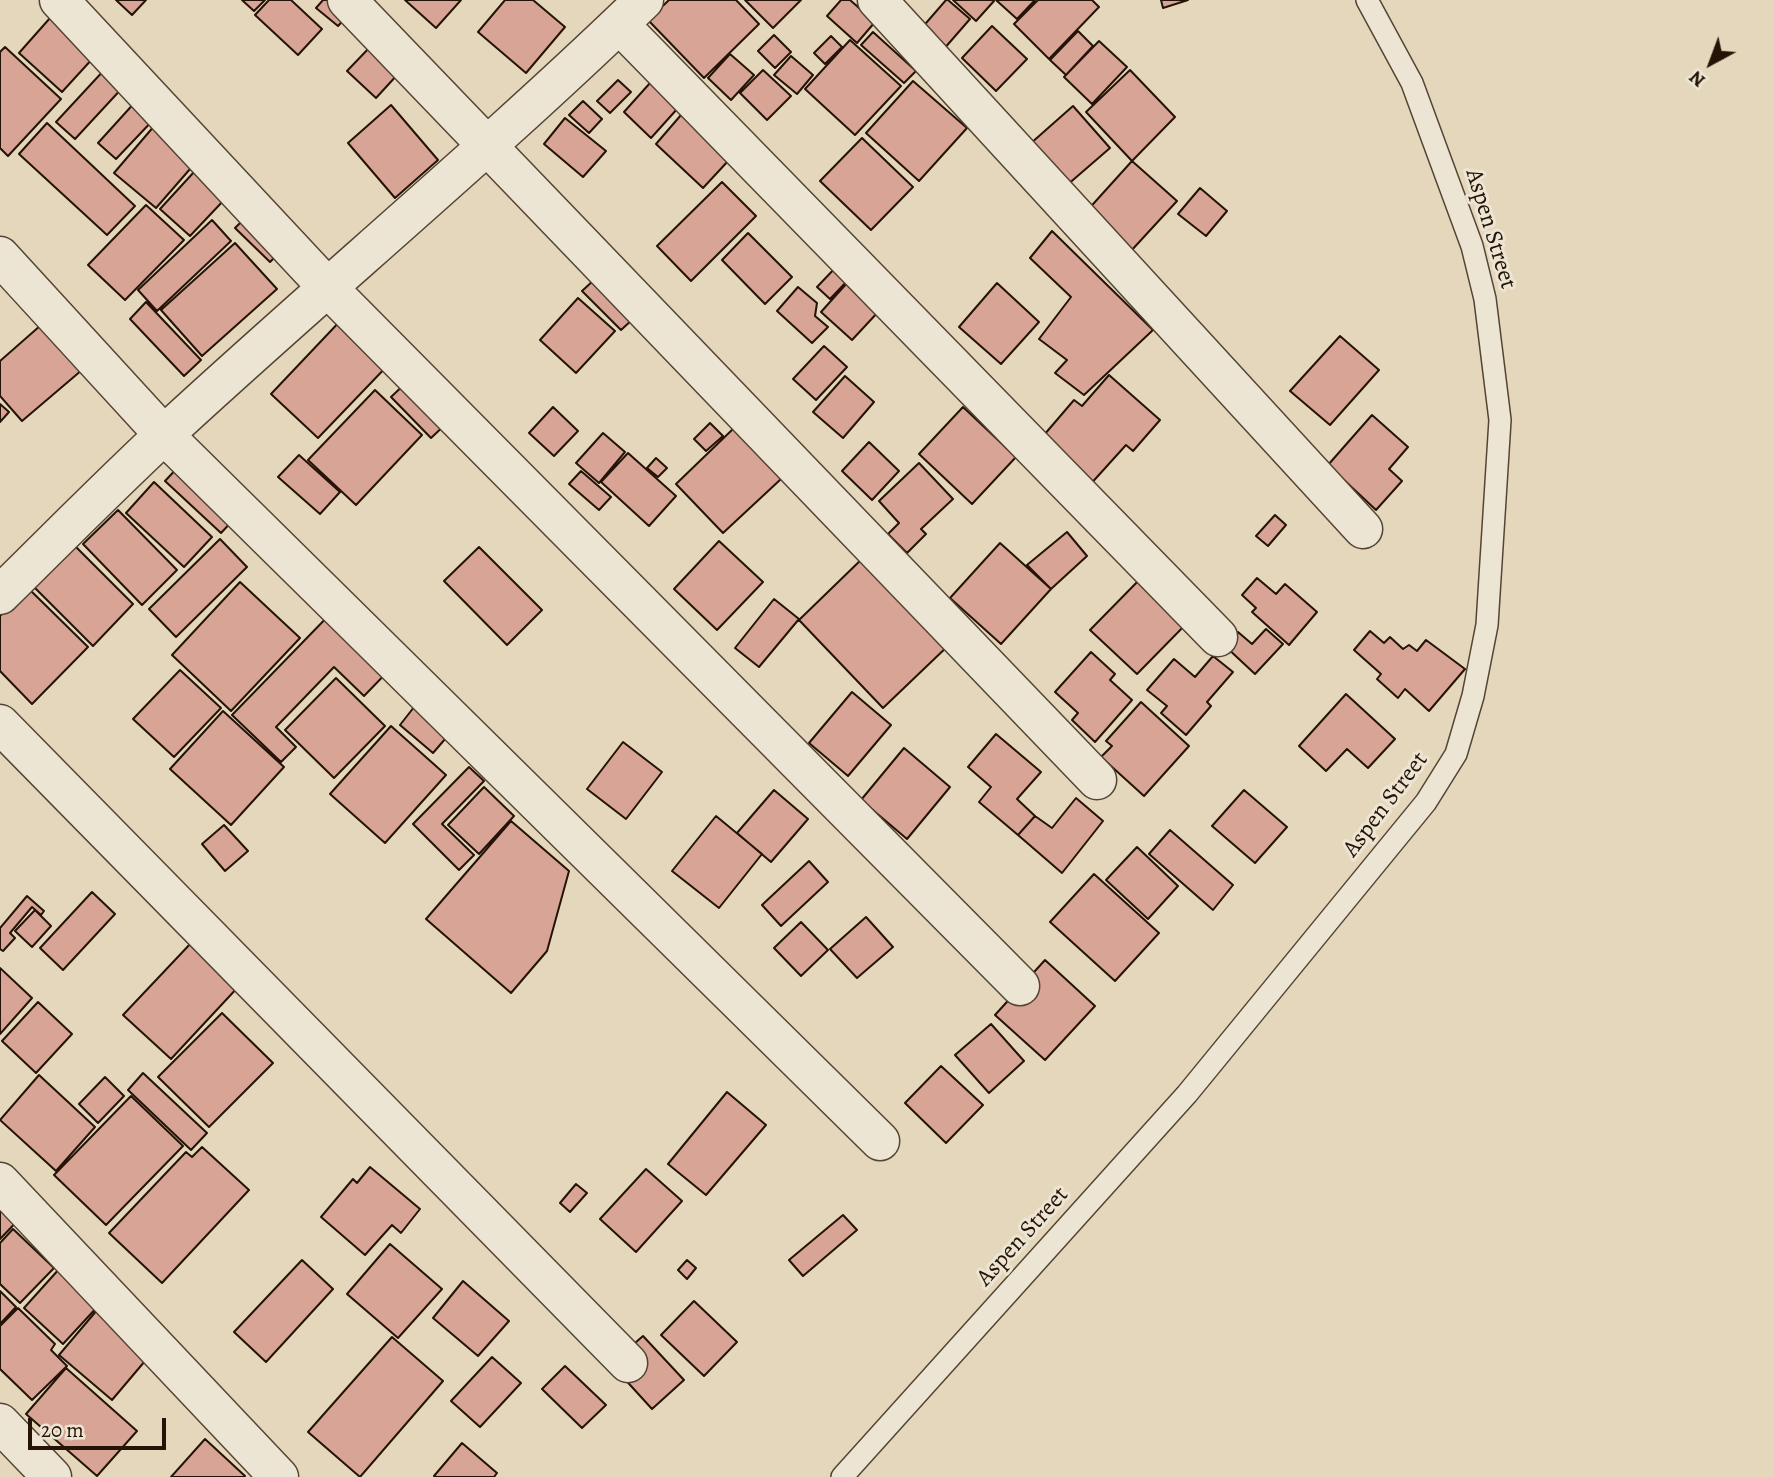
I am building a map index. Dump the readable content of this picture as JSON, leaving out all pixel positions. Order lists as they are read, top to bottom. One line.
{"streets":{"lane":["Aspen Street"]},"scale_bar":"20 m","north":"bottom left"}
